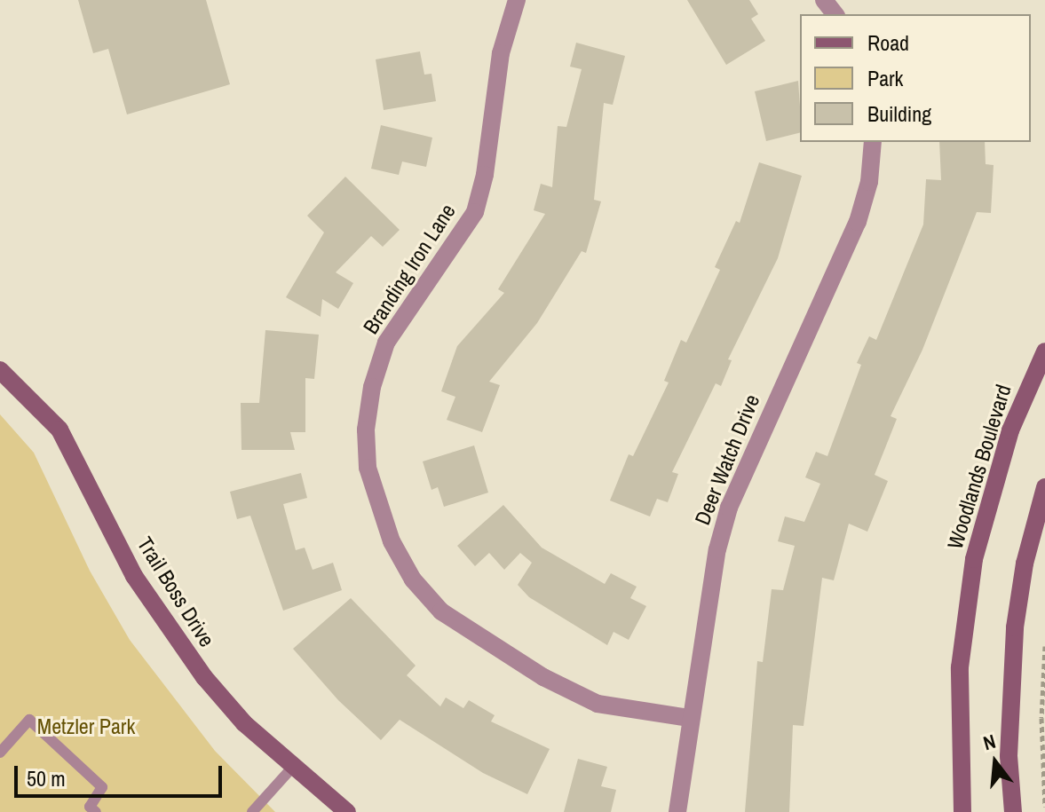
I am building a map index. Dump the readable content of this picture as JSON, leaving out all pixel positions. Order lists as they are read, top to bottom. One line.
{"streets":{"street":["Branding Iron Lane","Deer Watch Drive","Woodlands Boulevard","Trail Boss Drive"]},"crossings":[["Branding Iron Lane","Deer Watch Drive"]],"parks":["Metzler Park"],"legend":["Road","Park","Building"],"scale_bar":"50 m","north":"top"}
